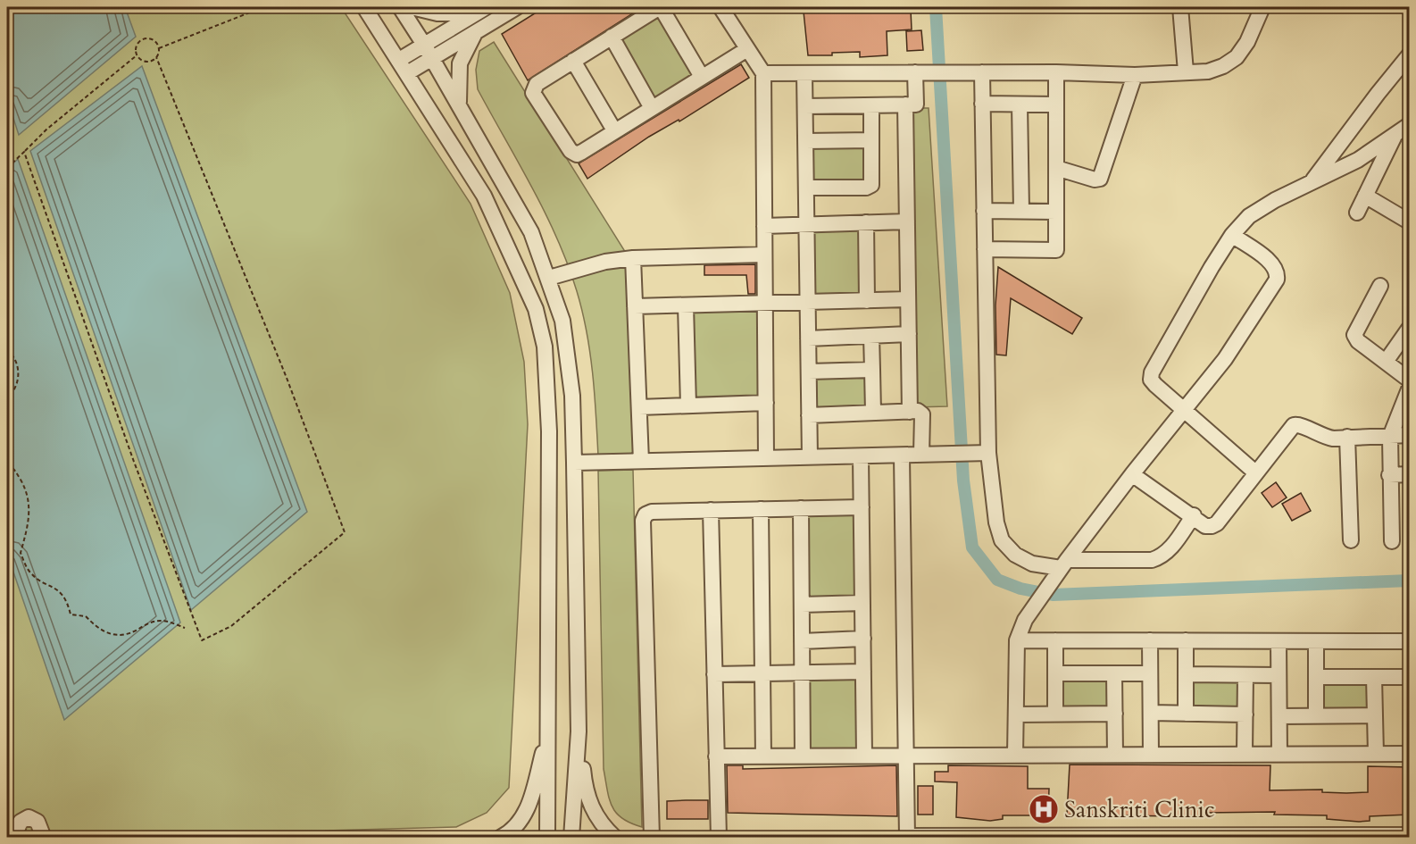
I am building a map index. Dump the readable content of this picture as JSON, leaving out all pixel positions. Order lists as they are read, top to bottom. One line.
{"places":{"hospital":["Sanskriti Clinic"]}}
